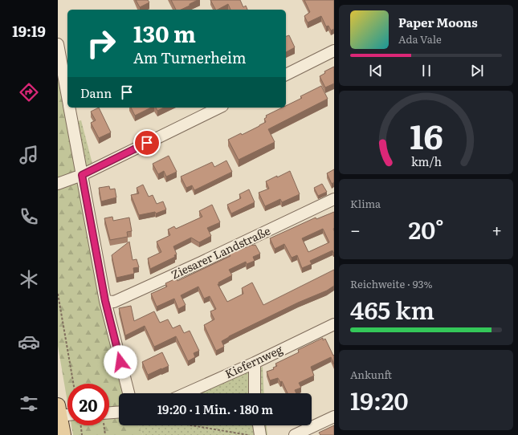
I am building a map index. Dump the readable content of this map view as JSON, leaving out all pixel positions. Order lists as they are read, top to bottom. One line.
{"streets":{"street":["Ziesarer Landstraße","Kiefernweg"]},"page":{"tabs":"19:19","turn":["130 m","Am Turnerheim"],"song":["Paper Moons","Ada Vale"],"then":"Dann","tile":["Klima",["Reichweite · 93%","465 km"],["Ankunft","19:20"]],"heat":["−","20°","+"],"limit":"20","trip":"19:20 · 1 Min. · 180 m","gauge":["16","km/h"]}}
